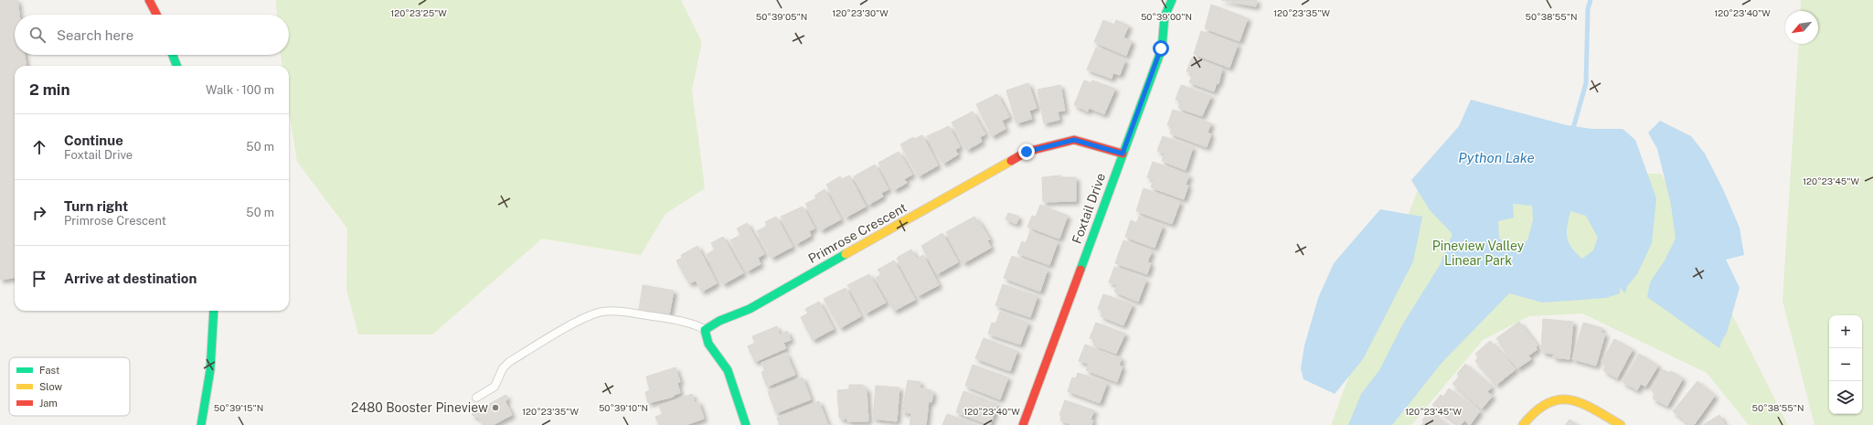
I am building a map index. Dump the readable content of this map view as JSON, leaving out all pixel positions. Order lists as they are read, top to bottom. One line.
{"streets":{"street":["Foxtail Drive","Primrose Crescent"]},"crossings":[["Foxtail Drive","Primrose Crescent"]],"water":["Python Lake"],"parks":["Pineview Valley Linear Park"],"places":["2480 Booster Pineview"],"legend":["Fast","Slow","Jam"],"north":"bottom left","page":{"search":"Search here","heading":["2 min","Walk · 100 m"],"list":[["Continue","Foxtail Drive","50 m"],["Turn right","Primrose Crescent","50 m"],"Arrive at destination"],"map_buttons":["+","−"]},"coordinates":["120°23'25\"W","120°23'30\"W","120°23'35\"W","120°23'40\"W","50°39'05\"N","50°39'00\"N","50°38'55\"N","120°23'45\"W","50°39'15\"N","50°39'10\"N"]}
